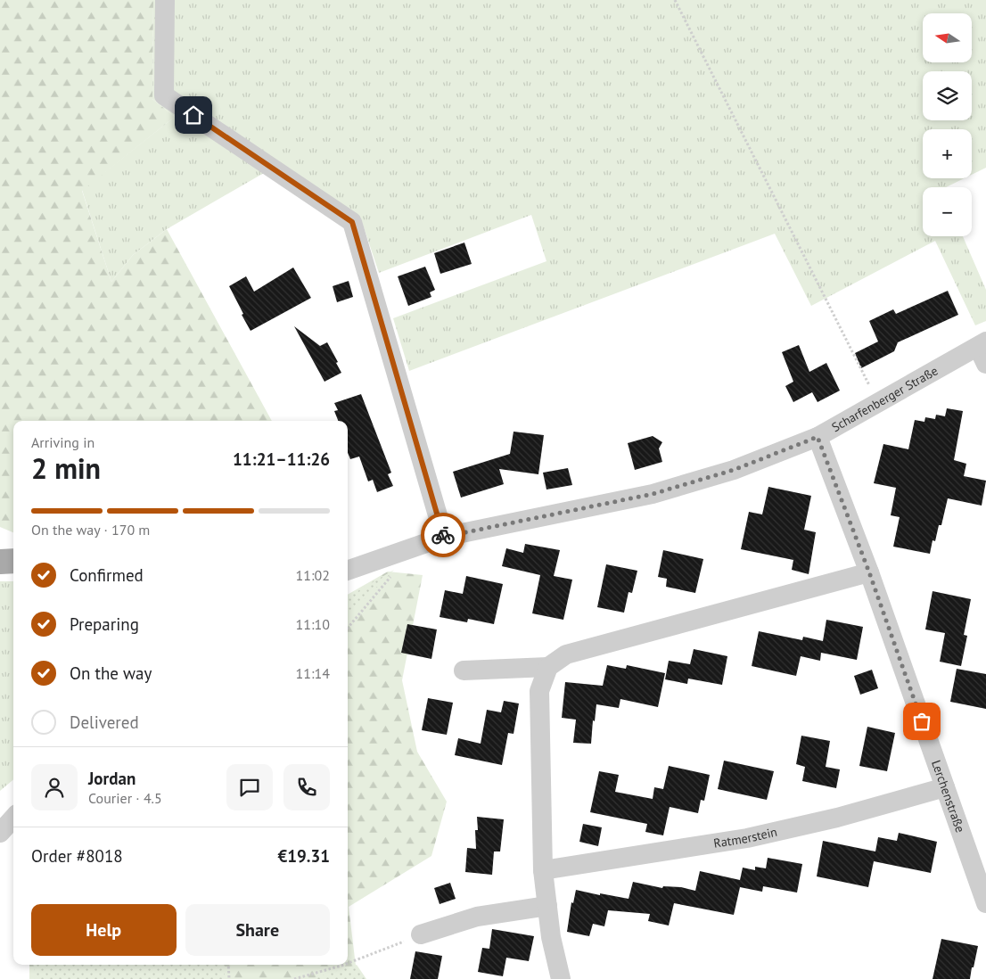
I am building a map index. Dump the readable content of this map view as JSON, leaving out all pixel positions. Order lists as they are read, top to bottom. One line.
{"streets":{"street":["Scharfenberger Straße","Lerchenstraße","Ratmerstein"]},"crossings":[["Scharfenberger Straße","Lerchenstraße"],["Lerchenstraße","Ratmerstein"]],"north":"left","page":{"map_buttons":["+","−"],"heading":["2 min","Arriving in","11:21–11:26"],"panel":["Jordan","Courier · 4.5","Order #8018","€19.31"],"bar":"On the way · 170 m","list":[["Confirmed","11:02"],["Preparing","11:10"],["On the way","11:14"],"Delivered"],"buttons":["Help","Share"]}}
